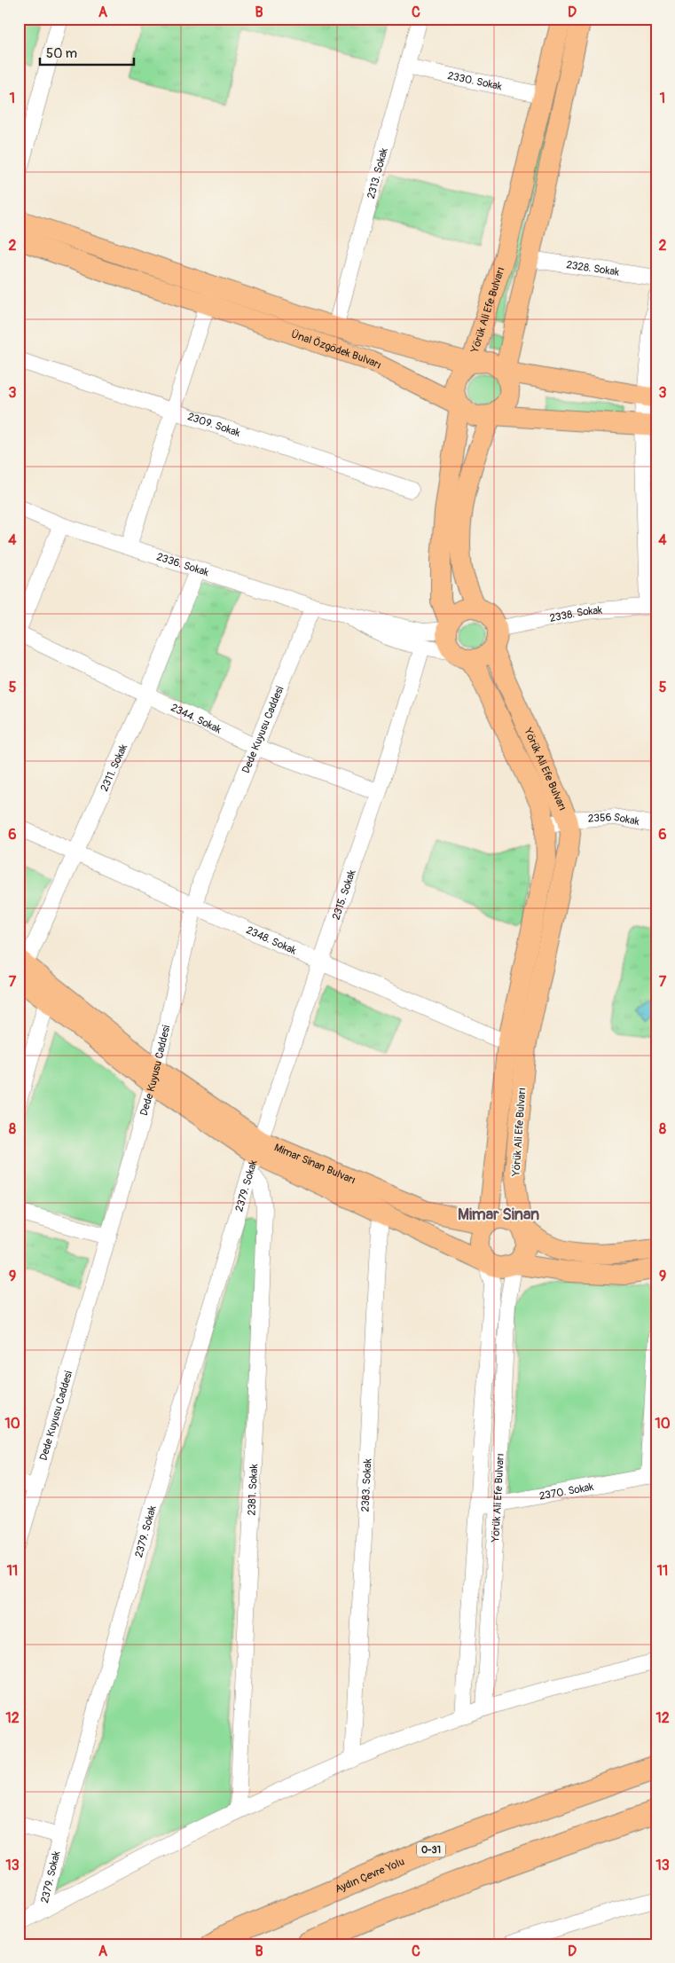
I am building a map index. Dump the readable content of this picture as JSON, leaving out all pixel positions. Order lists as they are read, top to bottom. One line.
{"streets":{"highway":["O-31","Aydın Çevre Yolu"],"main road":["Yörük Ali Efe Bulvarı","Ünal Özgödek Bulvarı","Mimar Sinan Bulvarı"],"street":["2330. Sokak","2313. Sokak","2328. Sokak","2309. Sokak","2336. Sokak","2338. Sokak","2344. Sokak","Dede Kuyusu Caddesi","2311. Sokak","2356 Sokak","2315. Sokak","2348. Sokak","2379. Sokak","2383. Sokak","2381. Sokak","2370. Sokak"]},"crossings":[["2330. Sokak","2313. Sokak"],["2330. Sokak","Yörük Ali Efe Bulvarı"],["2313. Sokak","Ünal Özgödek Bulvarı"],["Yörük Ali Efe Bulvarı","Ünal Özgödek Bulvarı"],["Yörük Ali Efe Bulvarı","2336. Sokak"],["Yörük Ali Efe Bulvarı","2338. Sokak"],["Yörük Ali Efe Bulvarı","2356 Sokak"],["Yörük Ali Efe Bulvarı","2348. Sokak"],["Yörük Ali Efe Bulvarı","Mimar Sinan Bulvarı"],["Yörük Ali Efe Bulvarı","2370. Sokak"],["2336. Sokak","2338. Sokak"],["2336. Sokak","Dede Kuyusu Caddesi"],["2336. Sokak","2311. Sokak"],["2336. Sokak","2315. Sokak"],["2344. Sokak","Dede Kuyusu Caddesi"],["2344. Sokak","2311. Sokak"],["2344. Sokak","2315. Sokak"],["Dede Kuyusu Caddesi","2348. Sokak"],["Dede Kuyusu Caddesi","Mimar Sinan Bulvarı"],["2311. Sokak","2348. Sokak"],["2311. Sokak","Mimar Sinan Bulvarı"],["2315. Sokak","2348. Sokak"],["2315. Sokak","Mimar Sinan Bulvarı"],["2315. Sokak","2379. Sokak"],["2315. Sokak","2381. Sokak"],["Mimar Sinan Bulvarı","2379. Sokak"],["Mimar Sinan Bulvarı","2383. Sokak"],["Mimar Sinan Bulvarı","2381. Sokak"],["2379. Sokak","2381. Sokak"]],"districts":["Mimar Sinan"],"scale_bar":"50 m","grid":{"columns":["A","B","C","D"],"rows":["1","2","3","4","5","6","7","8","9","10","11","12","13"]}}
